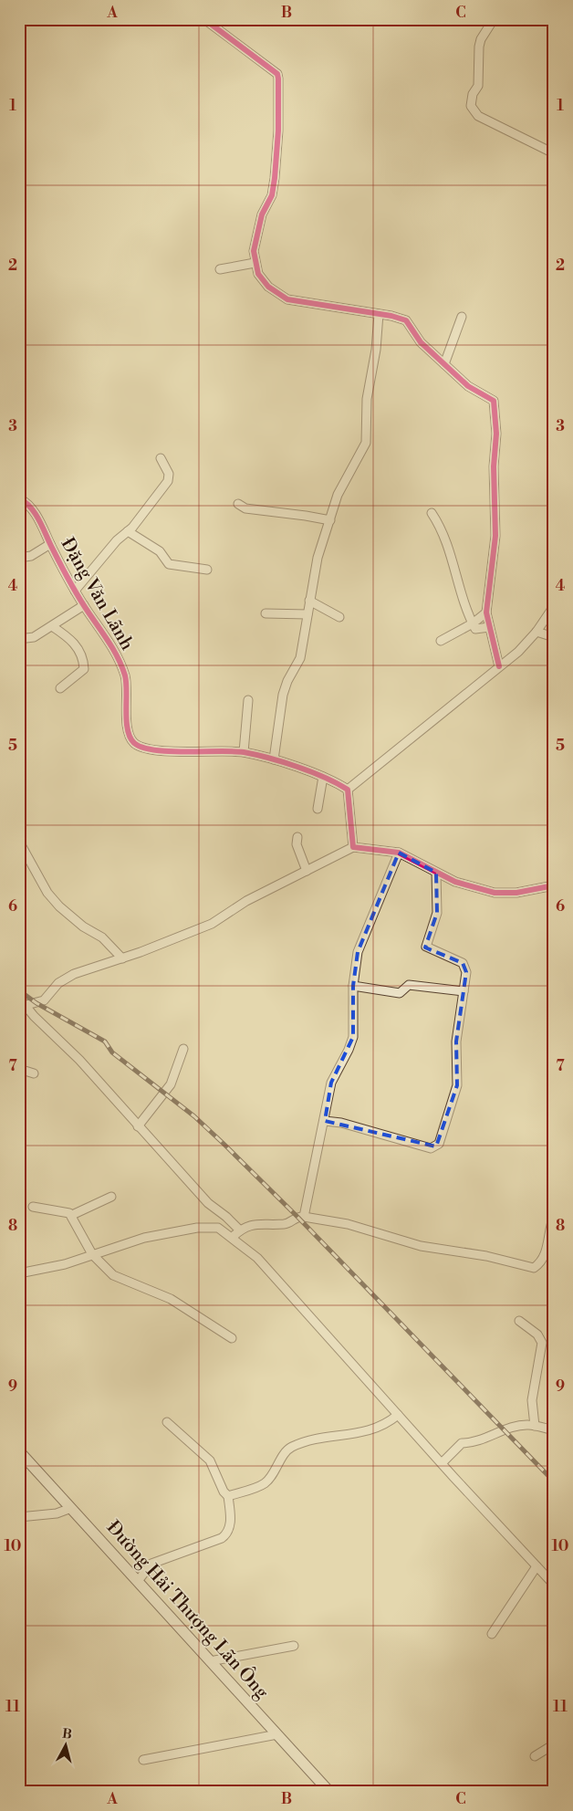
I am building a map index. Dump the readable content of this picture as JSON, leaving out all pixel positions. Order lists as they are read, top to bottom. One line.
{"streets":{"street":["Đặng Văn Lãnh","Đường Hải Thượng Lãn Ông"]},"north":"top","grid":{"columns":["A","B","C"],"rows":["1","2","3","4","5","6","7","8","9","10","11"]}}
